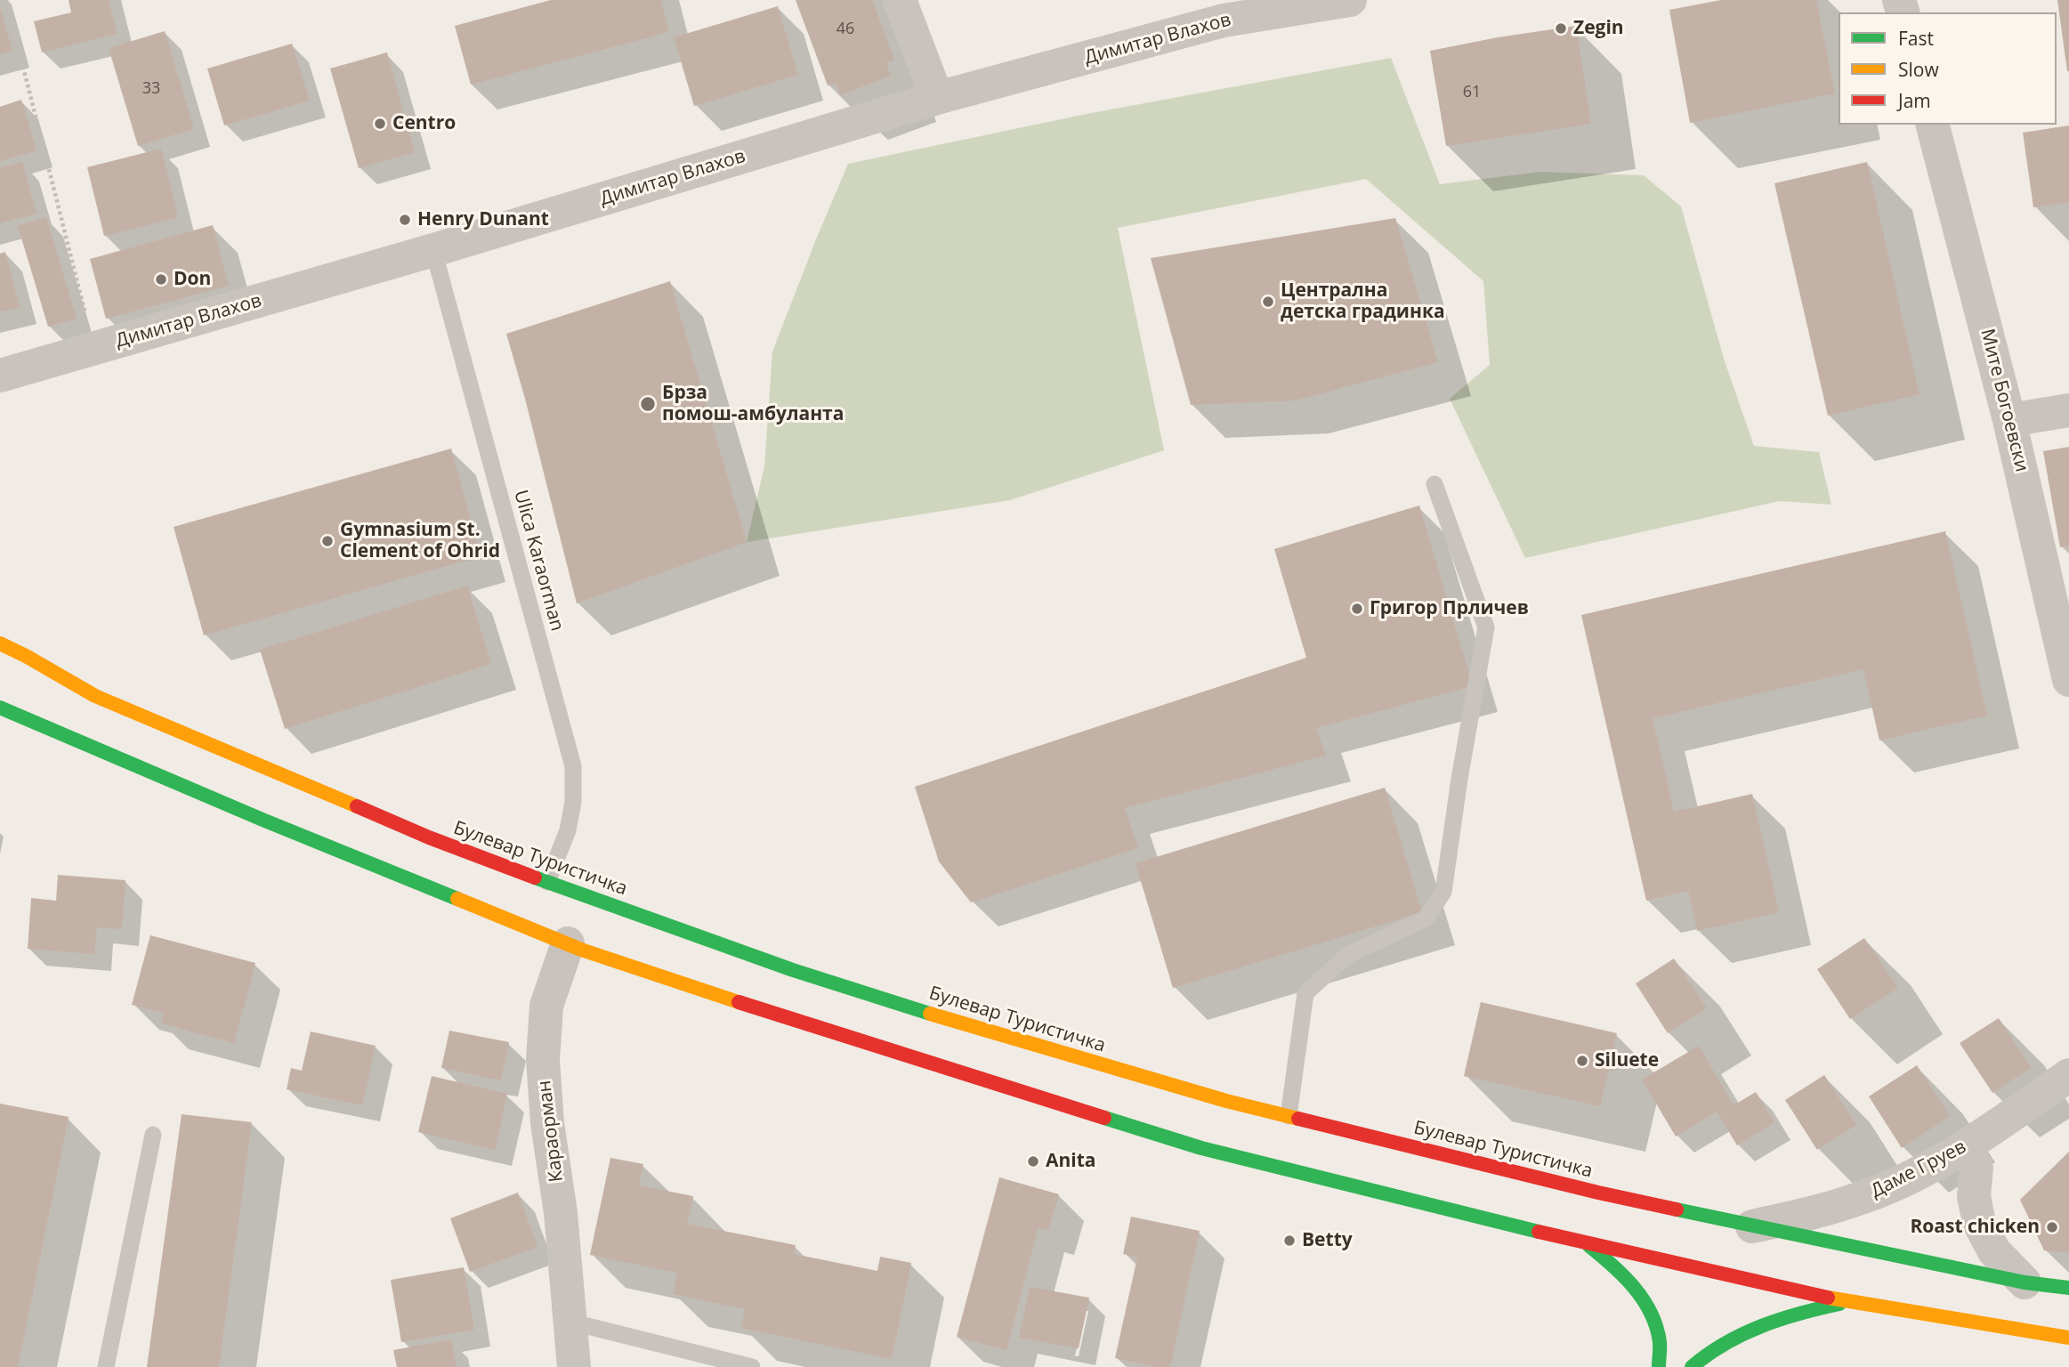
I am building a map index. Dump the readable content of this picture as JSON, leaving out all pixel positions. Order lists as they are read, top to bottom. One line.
{"streets":{"main road":["Булевар Туристичка"],"street":["Димитар Влахов","Мите Богоевски","Караорман","Даме Груев"],"lane":["Ulica Karaorman"]},"crossings":[["Димитар Влахов","Ulica Karaorman"],["Ulica Karaorman","Булевар Туристичка"],["Булевар Туристичка","Даме Груев"]],"places":["Zegin","Centro","Henry Dunant","Don","Централна детска градинка","Брза помош-амбуланта","Gymnasium St. Clement of Ohrid","Григор Прличев","Siluete","Anita","Roast chicken","Betty"],"house_numbers":["46","33","61"],"legend":["Fast","Slow","Jam"]}
